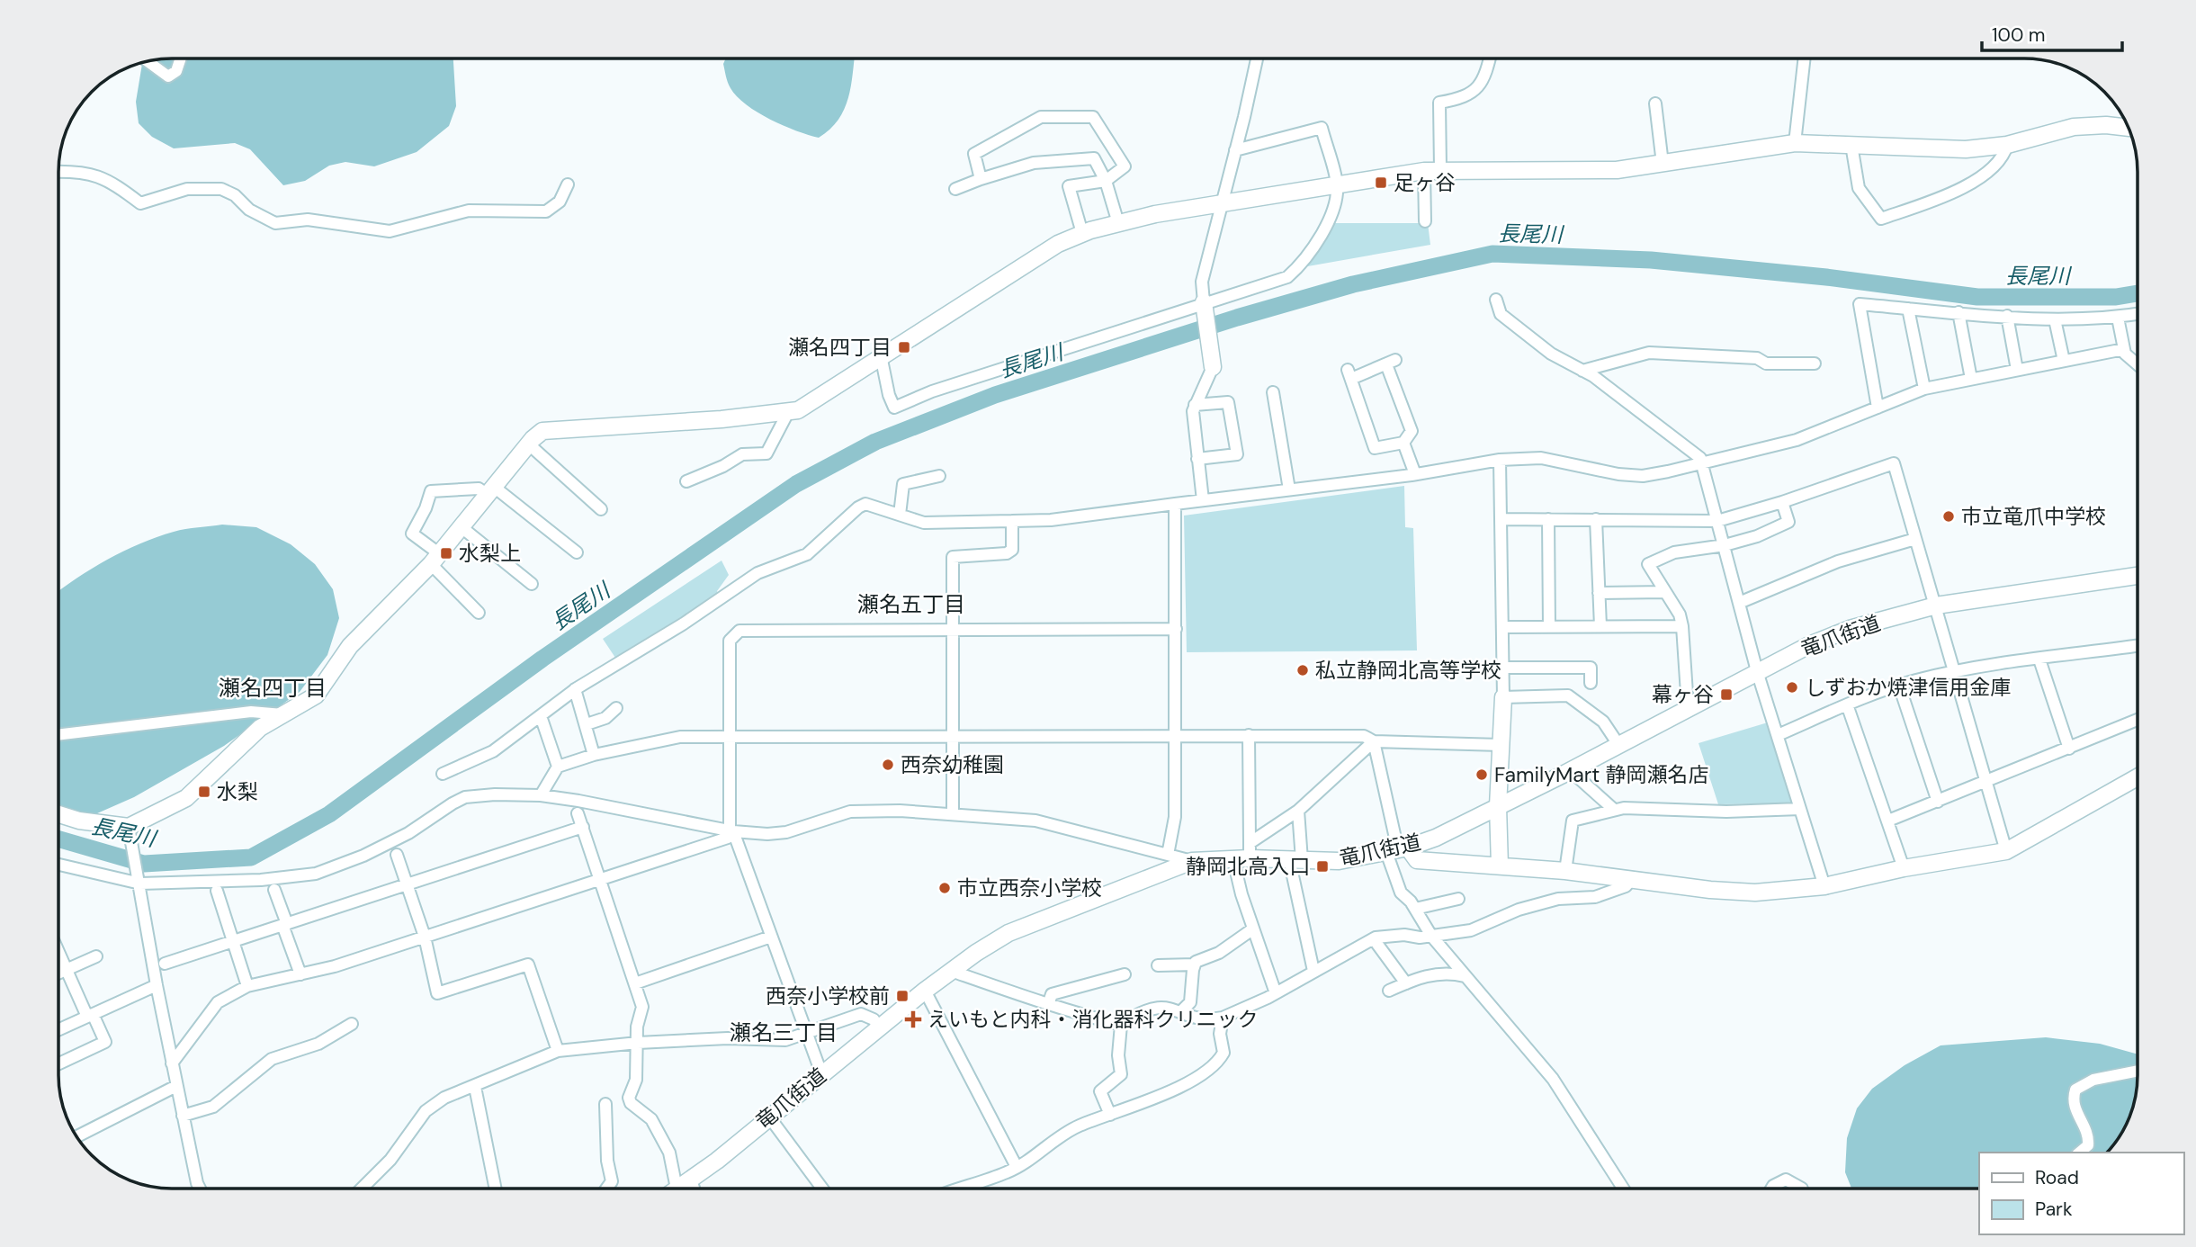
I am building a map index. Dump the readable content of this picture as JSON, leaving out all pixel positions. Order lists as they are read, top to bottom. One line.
{"streets":{"street":["竜爪街道"]},"districts":["瀬名五丁目","瀬名四丁目","瀬名三丁目"],"water":["長尾川"],"places":{"transit":["足ヶ谷","瀬名四丁目","水梨上","幕ヶ谷","水梨","静岡北高入口","西奈小学校前"],"other":["市立竜爪中学校","私立静岡北高等学校","しずおか焼津信用金庫","西奈幼稚園","FamilyMart 静岡瀬名店","市立西奈小学校"],"health":["えいもと内科・消化器科クリニック"]},"legend":["Road","Park"],"scale_bar":"100 m"}
